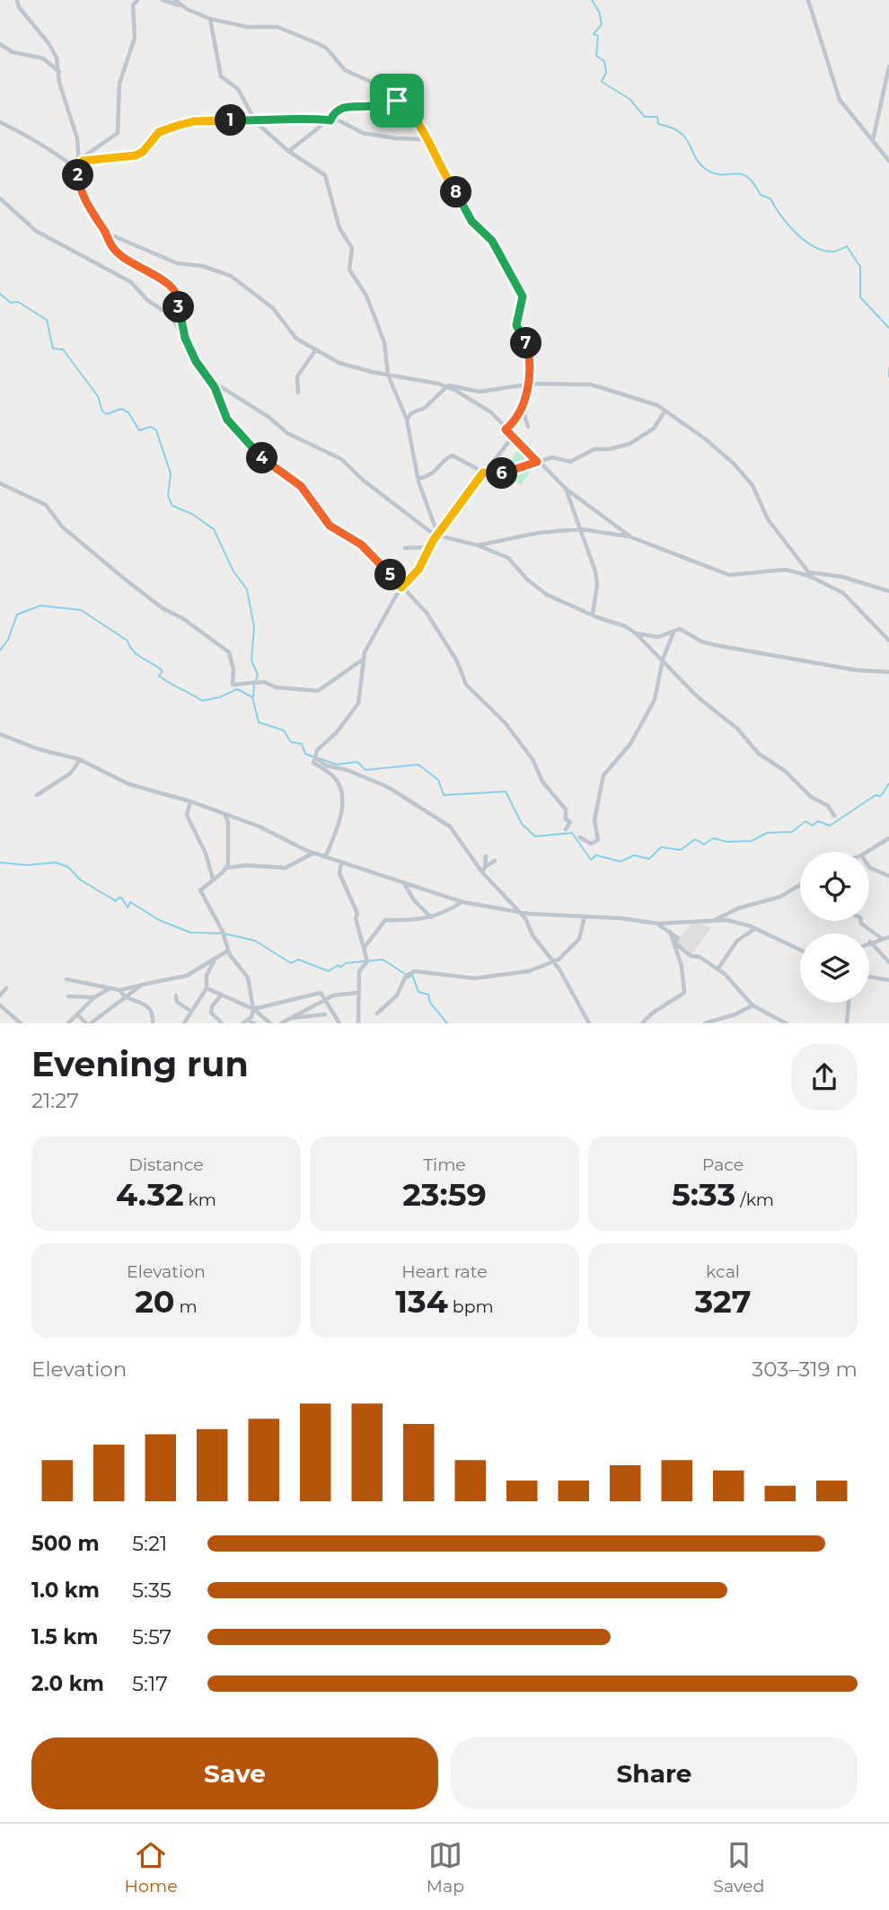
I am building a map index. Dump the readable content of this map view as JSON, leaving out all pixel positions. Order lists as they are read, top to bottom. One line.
{"page":{"pins":["1","2","8","3","7","4","6","5"],"heading":["Evening run","21:27"],"stats":[["Distance","4.32 km"],["Time","23:59"],["Pace","5:33 /km"],["Elevation","20 m"],["Heart rate","134 bpm"],["kcal","327"]],"chart":["Elevation","303–319 m"],"list":[{"name":"500 m","note":"5:21"},{"name":"1.0 km","note":"5:35"},{"name":"1.5 km","note":"5:57"},{"name":"2.0 km","note":"5:17"}],"buttons":["Save","Share"],"tabs":["Home","Map","Saved"]}}
